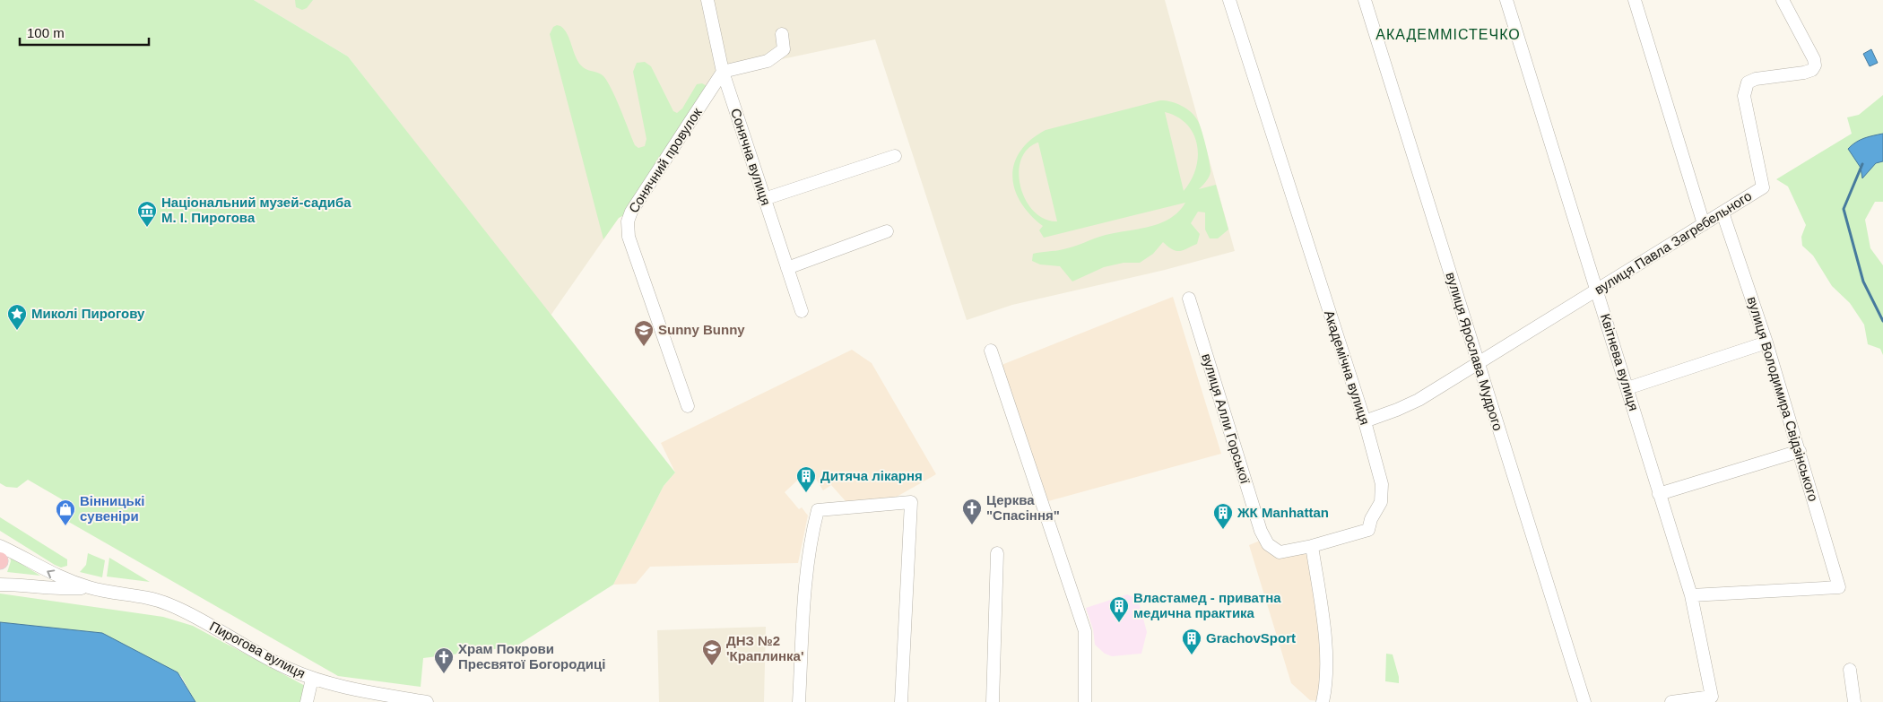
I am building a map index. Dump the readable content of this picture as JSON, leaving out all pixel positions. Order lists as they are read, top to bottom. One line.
{"streets":{"street":["Сонячна вулиця","Сонячний провулок","вулиця Павла Загребельного","вулиця Ярослава Мудрого","Квітнева вулиця","Академічна вулиця","вулиця Володимира Свідзінського","вулиця Алли Горської","Пирогова вулиця"]},"crossings":[["Сонячна вулиця","Сонячний провулок"],["вулиця Павла Загребельного","вулиця Ярослава Мудрого"],["вулиця Павла Загребельного","Квітнева вулиця"],["вулиця Павла Загребельного","Академічна вулиця"],["вулиця Павла Загребельного","вулиця Володимира Свідзінського"],["Квітнева вулиця","вулиця Володимира Свідзінського"],["Академічна вулиця","вулиця Алли Горської"]],"districts":["АКАДЕММІСТЕЧКО"],"places":{"museum":["Національний музей-садиба М. І. Пирогова"],"place":["Миколі Пирогову"],"school or university":["Sunny Bunny","ДНЗ №2 'Краплинка'"],"building":["Дитяча лікарня","ЖК Manhattan","Властамед - приватна медична практика","GrachovSport"],"church":["Церква \"Спасіння\"","Храм Покрови Пресвятої Богородиці"],"shop":["Вінницькі сувеніри"]},"scale_bar":"100 m"}
